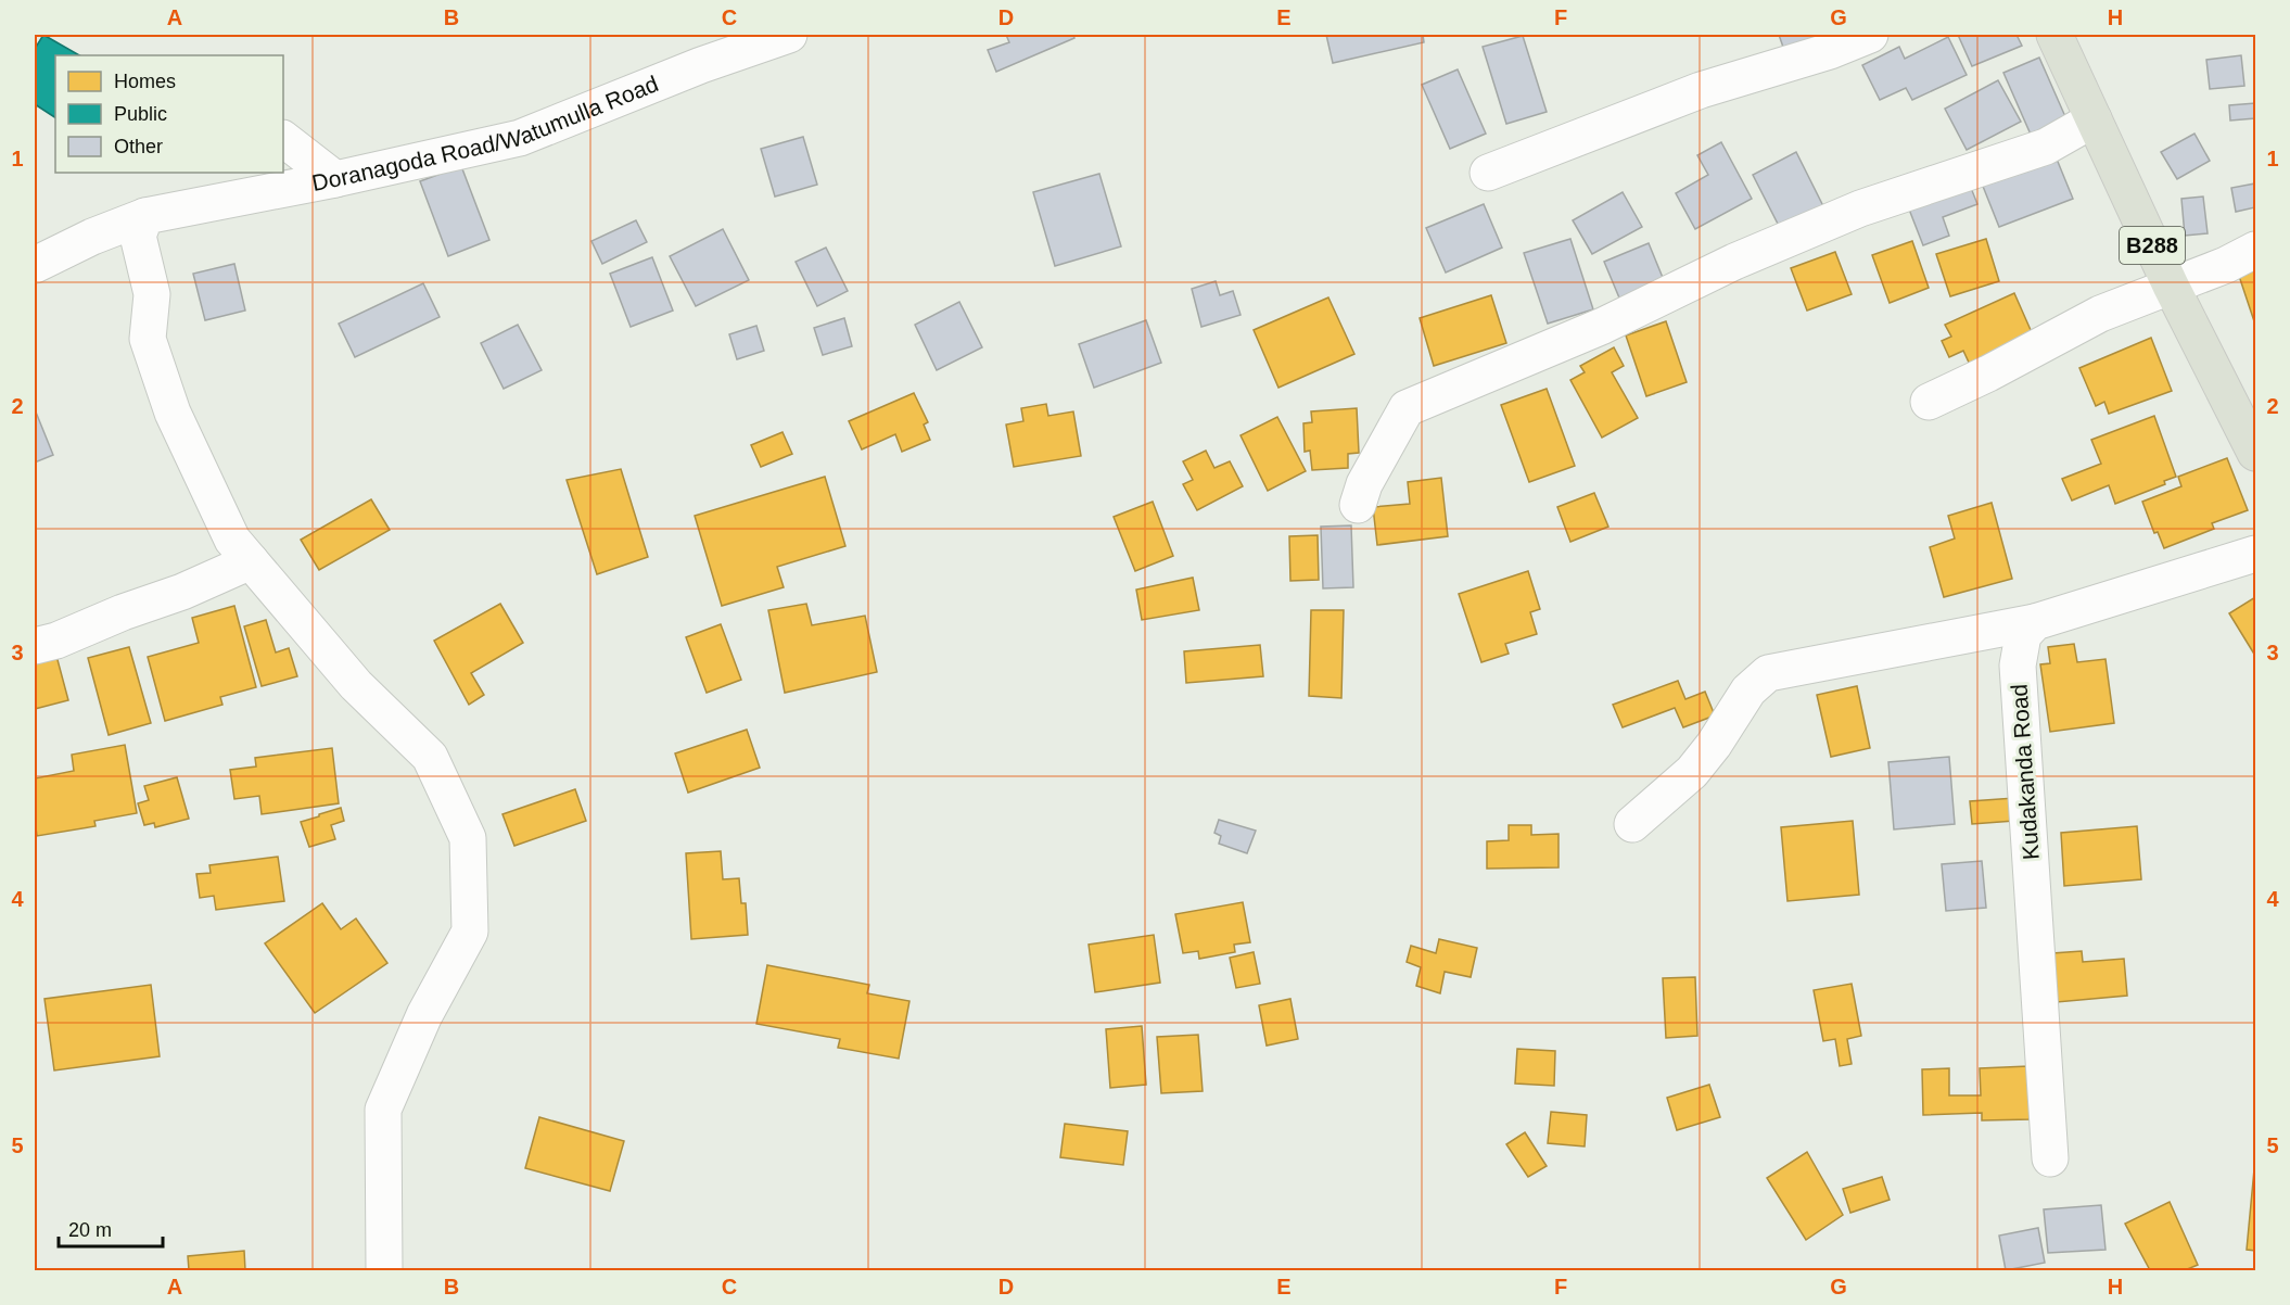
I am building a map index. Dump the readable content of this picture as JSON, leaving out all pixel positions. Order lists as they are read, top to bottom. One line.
{"streets":{"main road":["B288"],"street":["Doranagoda Road/Watumulla Road","Kudakanda Road"]},"legend":["Homes","Public","Other"],"scale_bar":"20 m","grid":{"columns":["A","B","C","D","E","F","G","H"],"rows":["1","2","3","4","5"]}}
